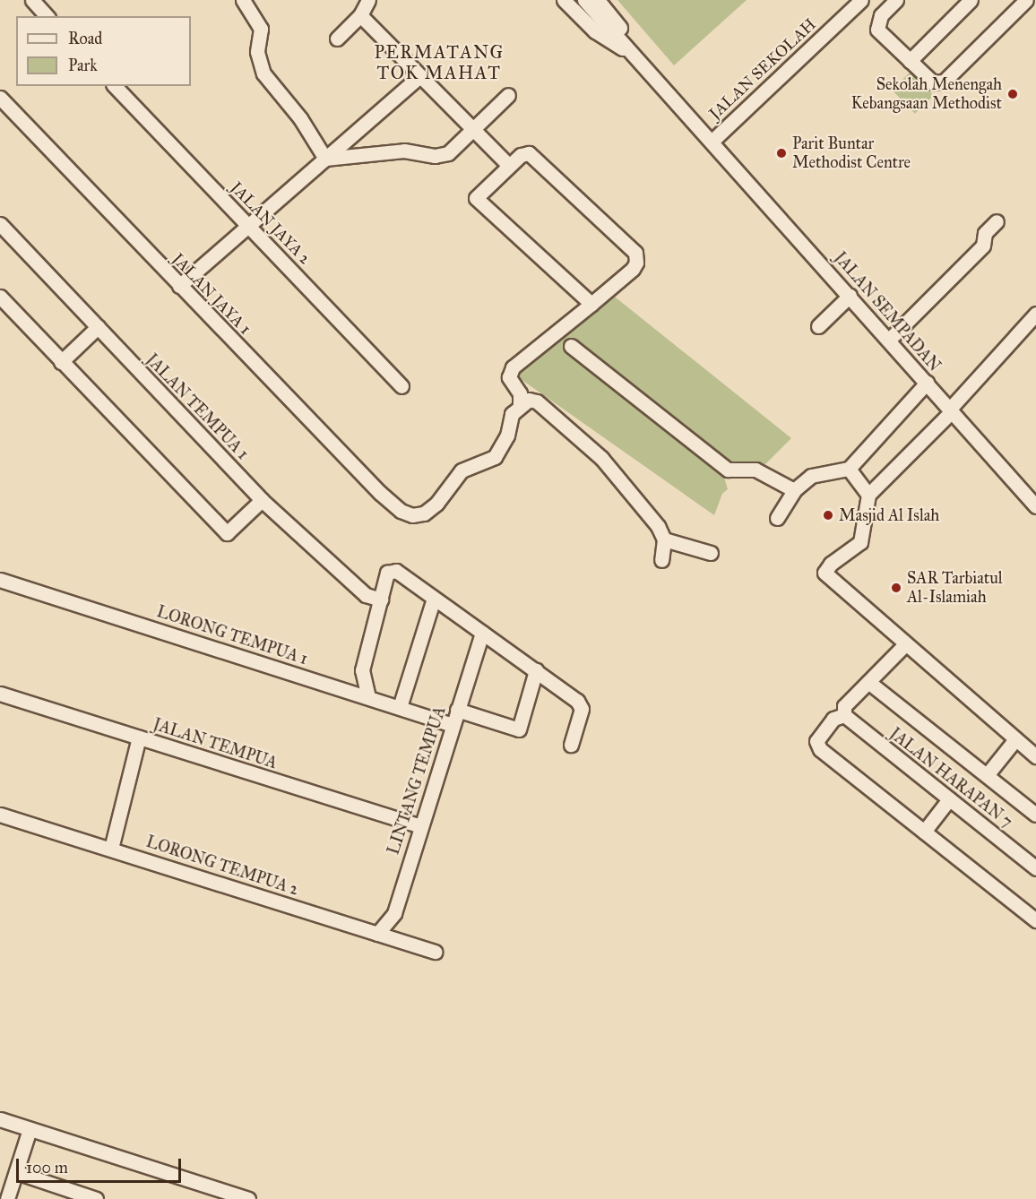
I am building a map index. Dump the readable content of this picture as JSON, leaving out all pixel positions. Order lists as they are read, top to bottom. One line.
{"streets":{"street":["JALAN SEKOLAH","JALAN JAYA 2","JALAN JAYA 1","JALAN SEMPADAN","JALAN TEMPUA 1","LORONG TEMPUA 1","JALAN TEMPUA","JALAN HARAPAN 7","LINTANG TEMPUA","LORONG TEMPUA 2"]},"crossings":[["JALAN SEKOLAH","JALAN SEMPADAN"],["LORONG TEMPUA 1","LINTANG TEMPUA"],["JALAN TEMPUA","LINTANG TEMPUA"],["LINTANG TEMPUA","LORONG TEMPUA 2"]],"districts":["PERMATANG TOK MAHAT"],"places":["Sekolah Menengah Kebangsaan Methodist","Parit Buntar Methodist Centre","Masjid Al Islah","SAR Tarbiatul Al-Islamiah"],"legend":["Road","Park"],"scale_bar":"100 m"}
